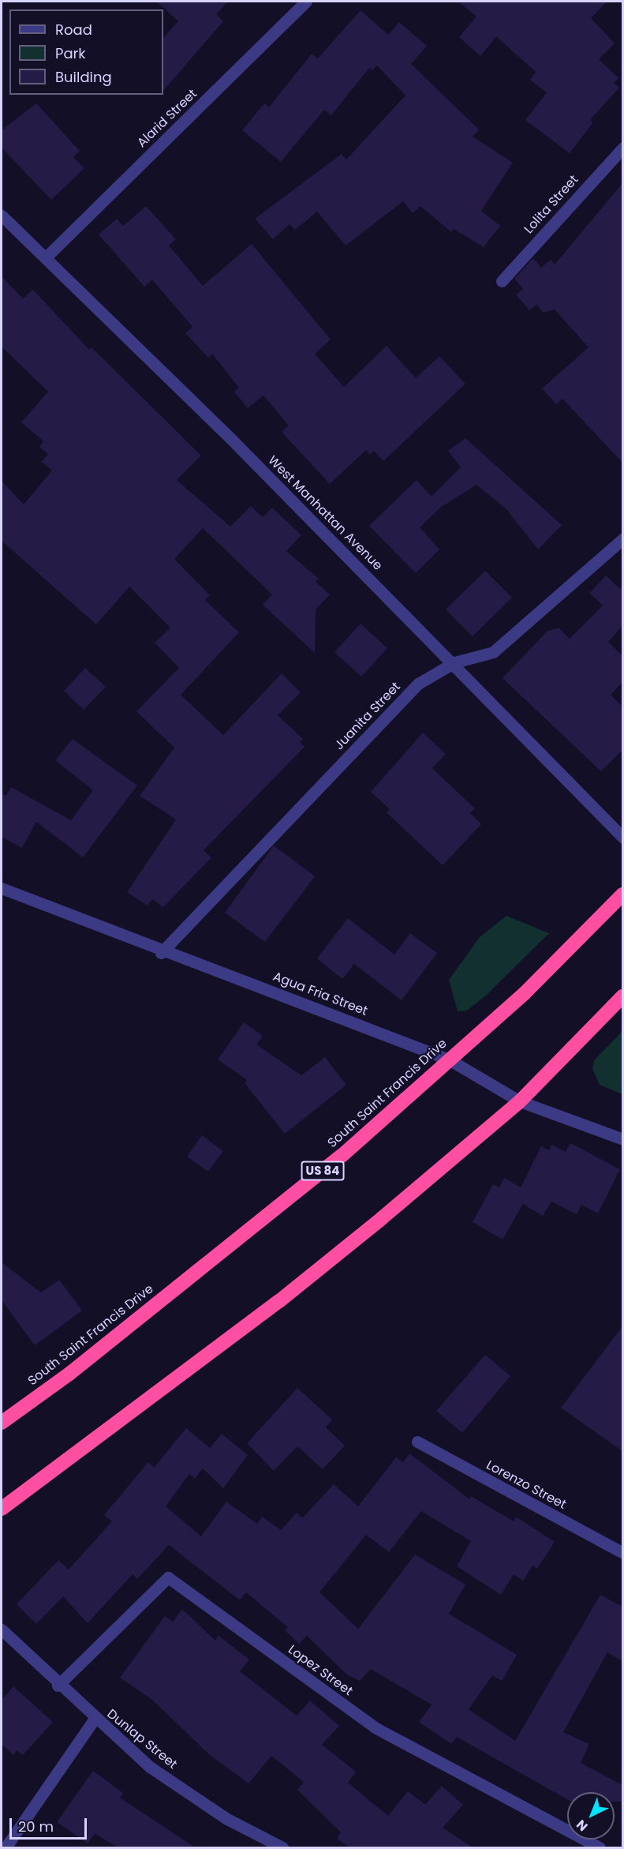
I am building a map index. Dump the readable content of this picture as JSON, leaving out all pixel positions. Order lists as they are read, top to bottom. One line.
{"streets":{"highway":["South Saint Francis Drive","US 84"],"street":["Alarid Street","Lolita Street","West Manhattan Avenue","Juanita Street","Agua Fria Street","Lorenzo Street","Lopez Street","Dunlap Street"]},"crossings":[["Alarid Street","West Manhattan Avenue"],["West Manhattan Avenue","Juanita Street"],["Juanita Street","Agua Fria Street"],["Agua Fria Street","South Saint Francis Drive"],["Lopez Street","Dunlap Street"]],"legend":["Road","Park","Building"],"scale_bar":"20 m","north":"bottom left"}
